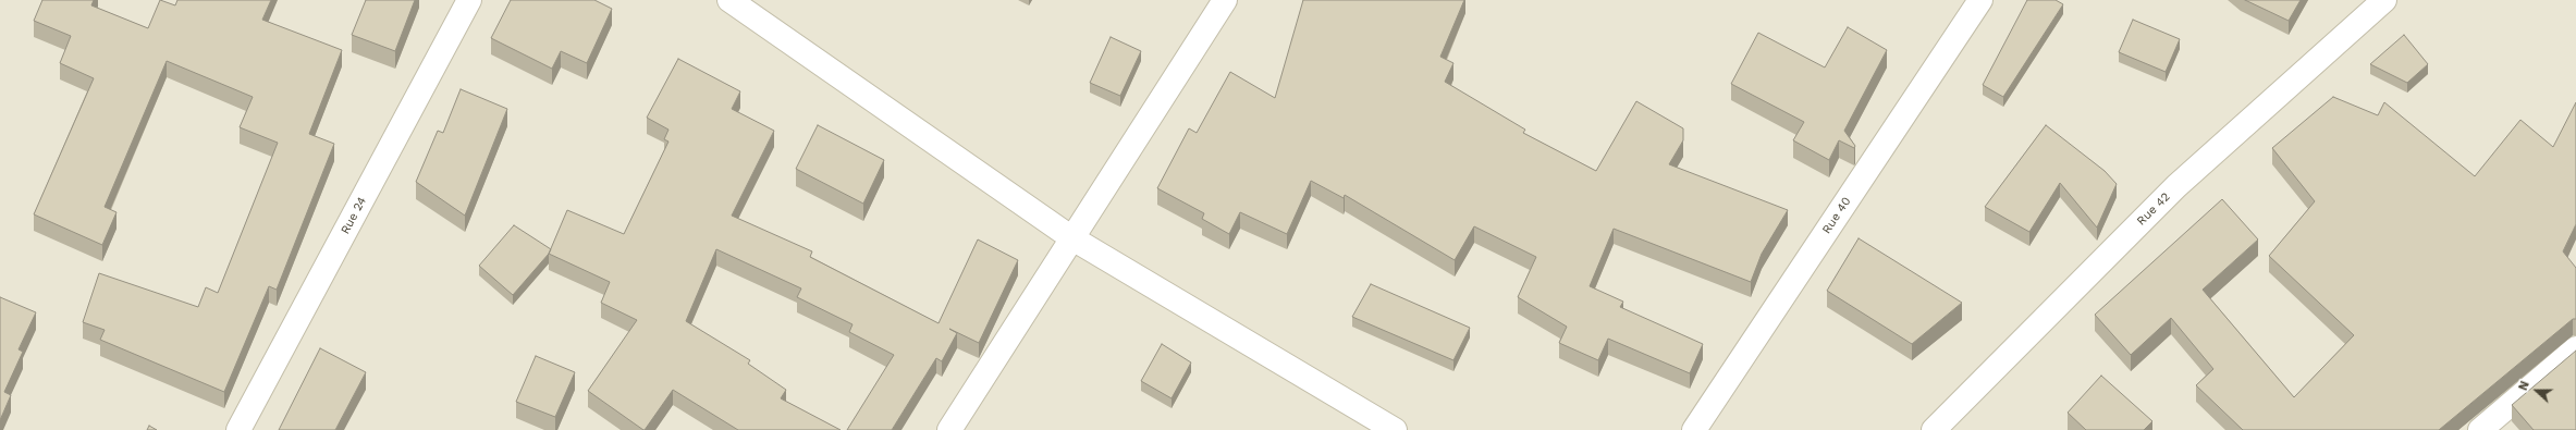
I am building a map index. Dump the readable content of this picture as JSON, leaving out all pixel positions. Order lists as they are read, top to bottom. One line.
{"streets":{"street":["Rue 42","Rue 24","Rue 40"]},"north":"left"}
